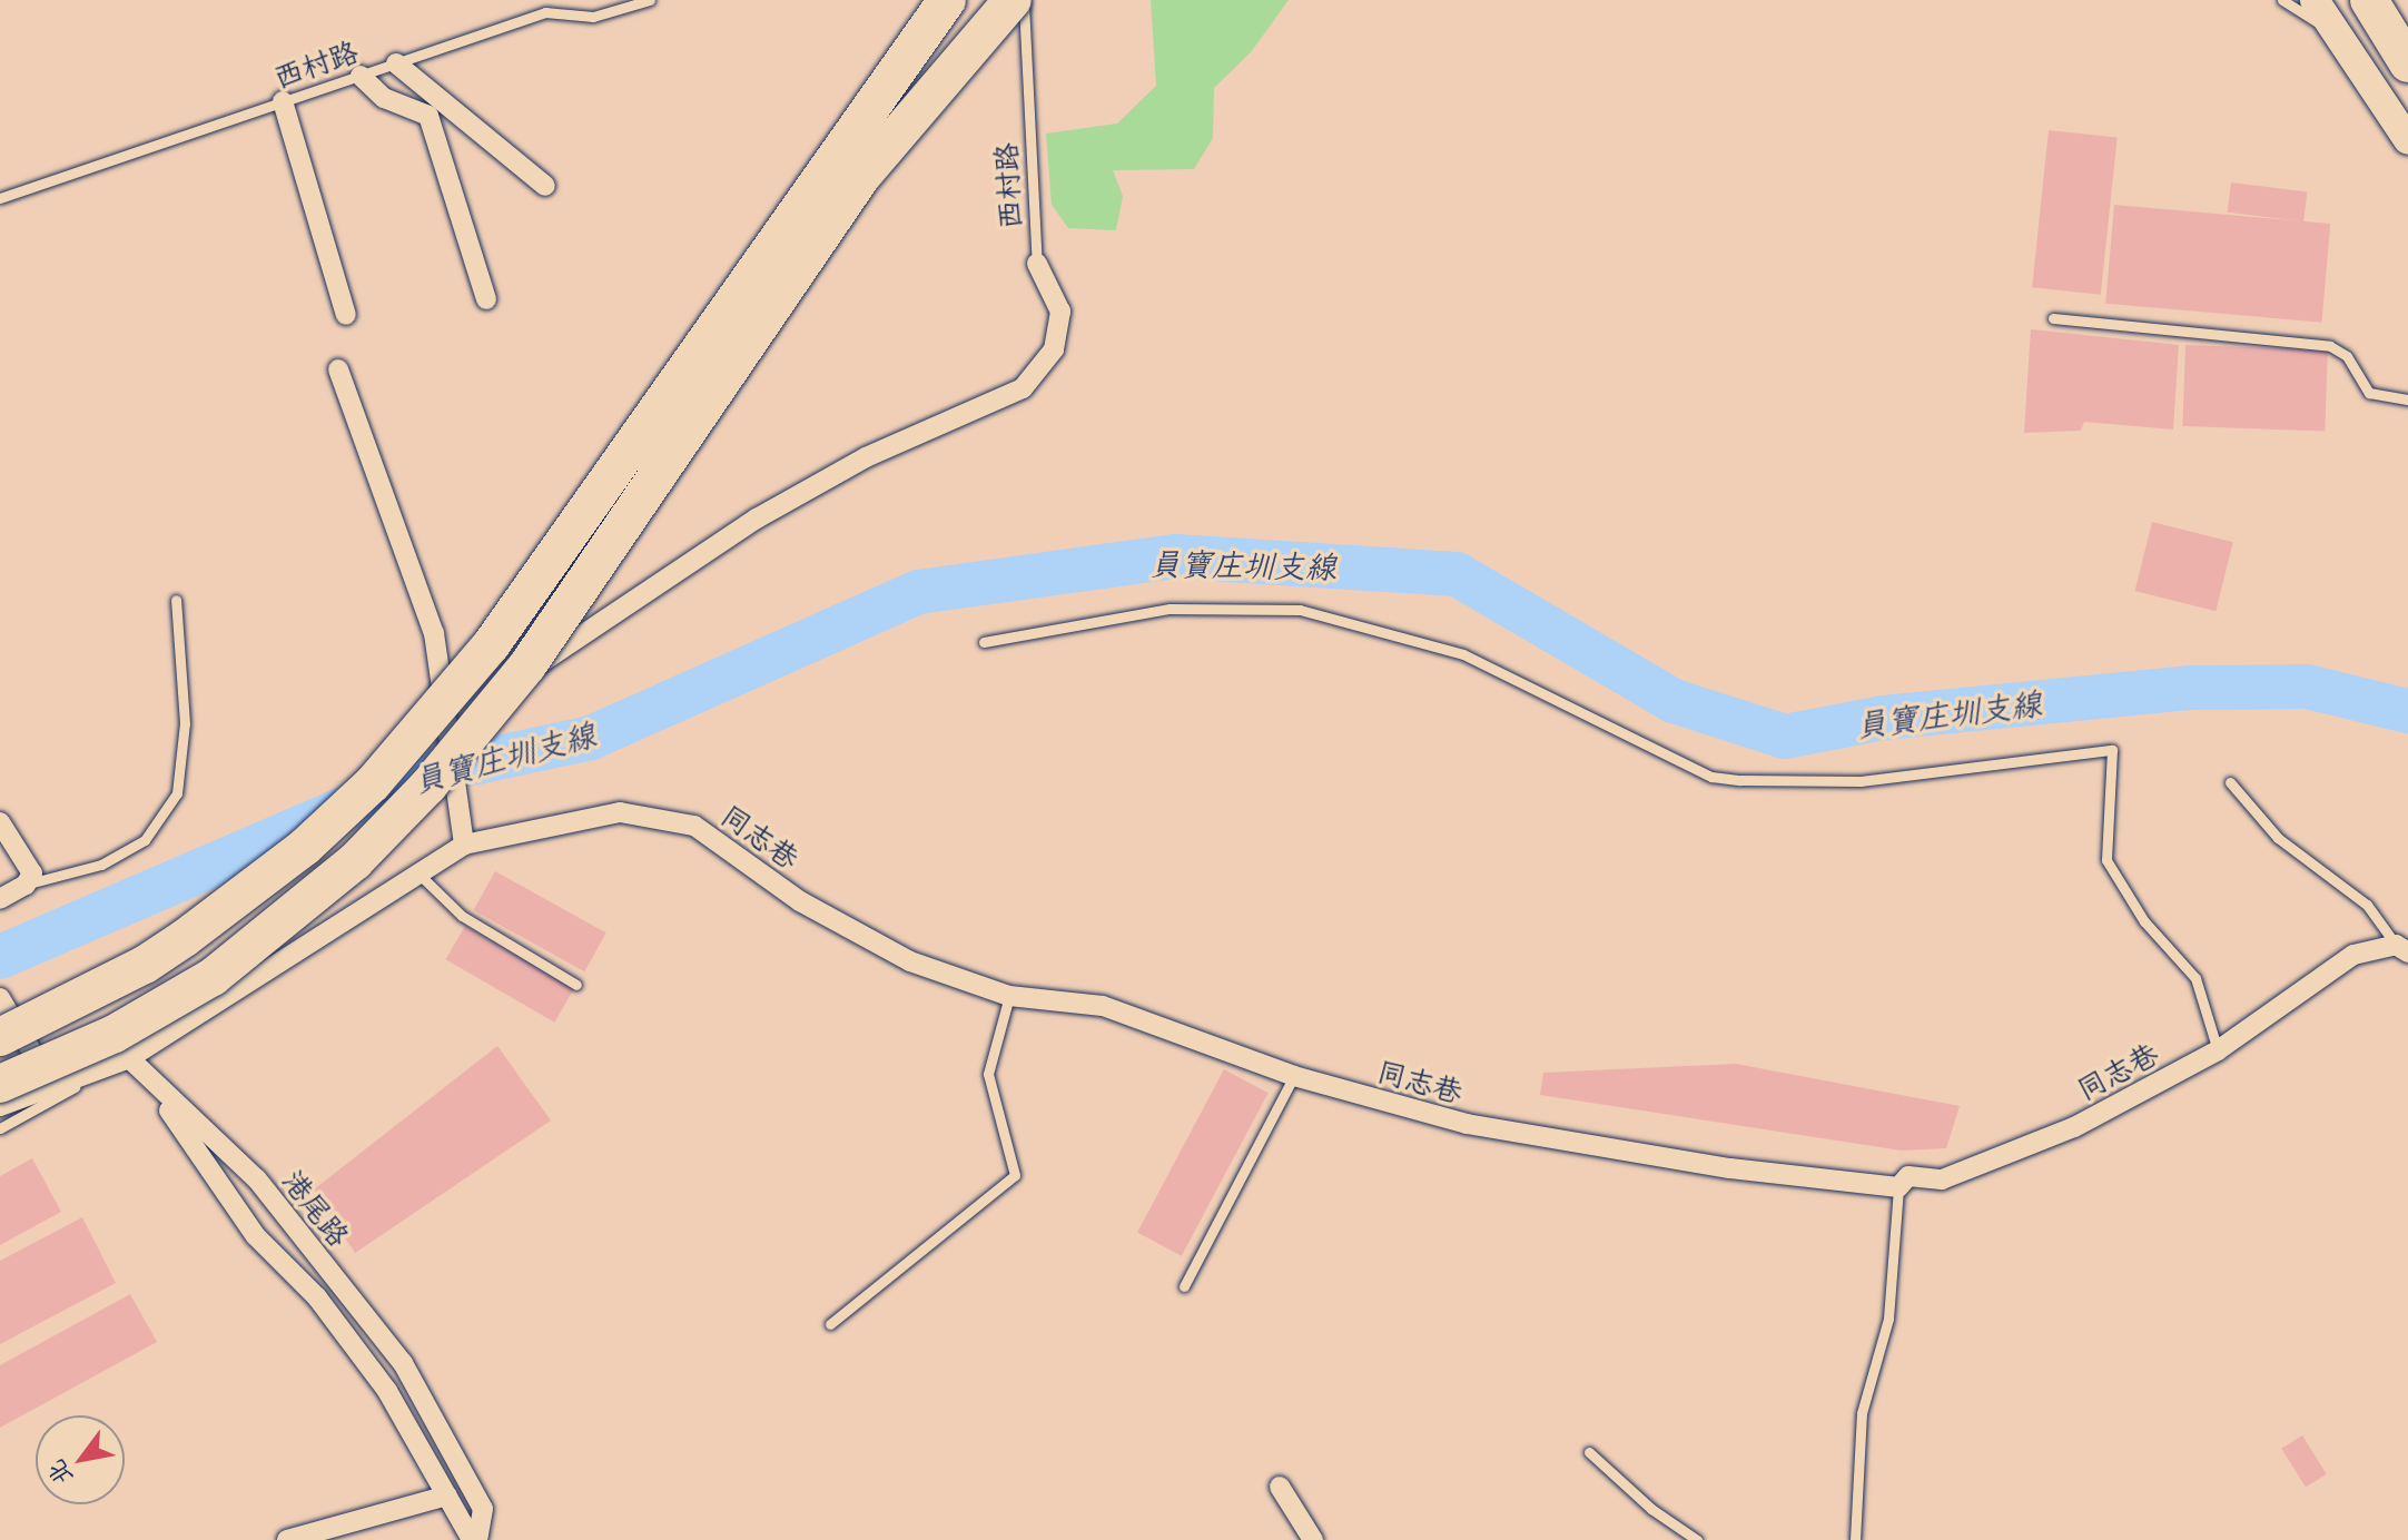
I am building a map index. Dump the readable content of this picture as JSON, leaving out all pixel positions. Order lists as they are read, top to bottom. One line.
{"streets":{"street":["同志巷","港尾路"],"lane":["西村路"]},"crossings":[["同志巷","港尾路"]],"water":["員寶庄圳支線"],"north":"bottom left"}
